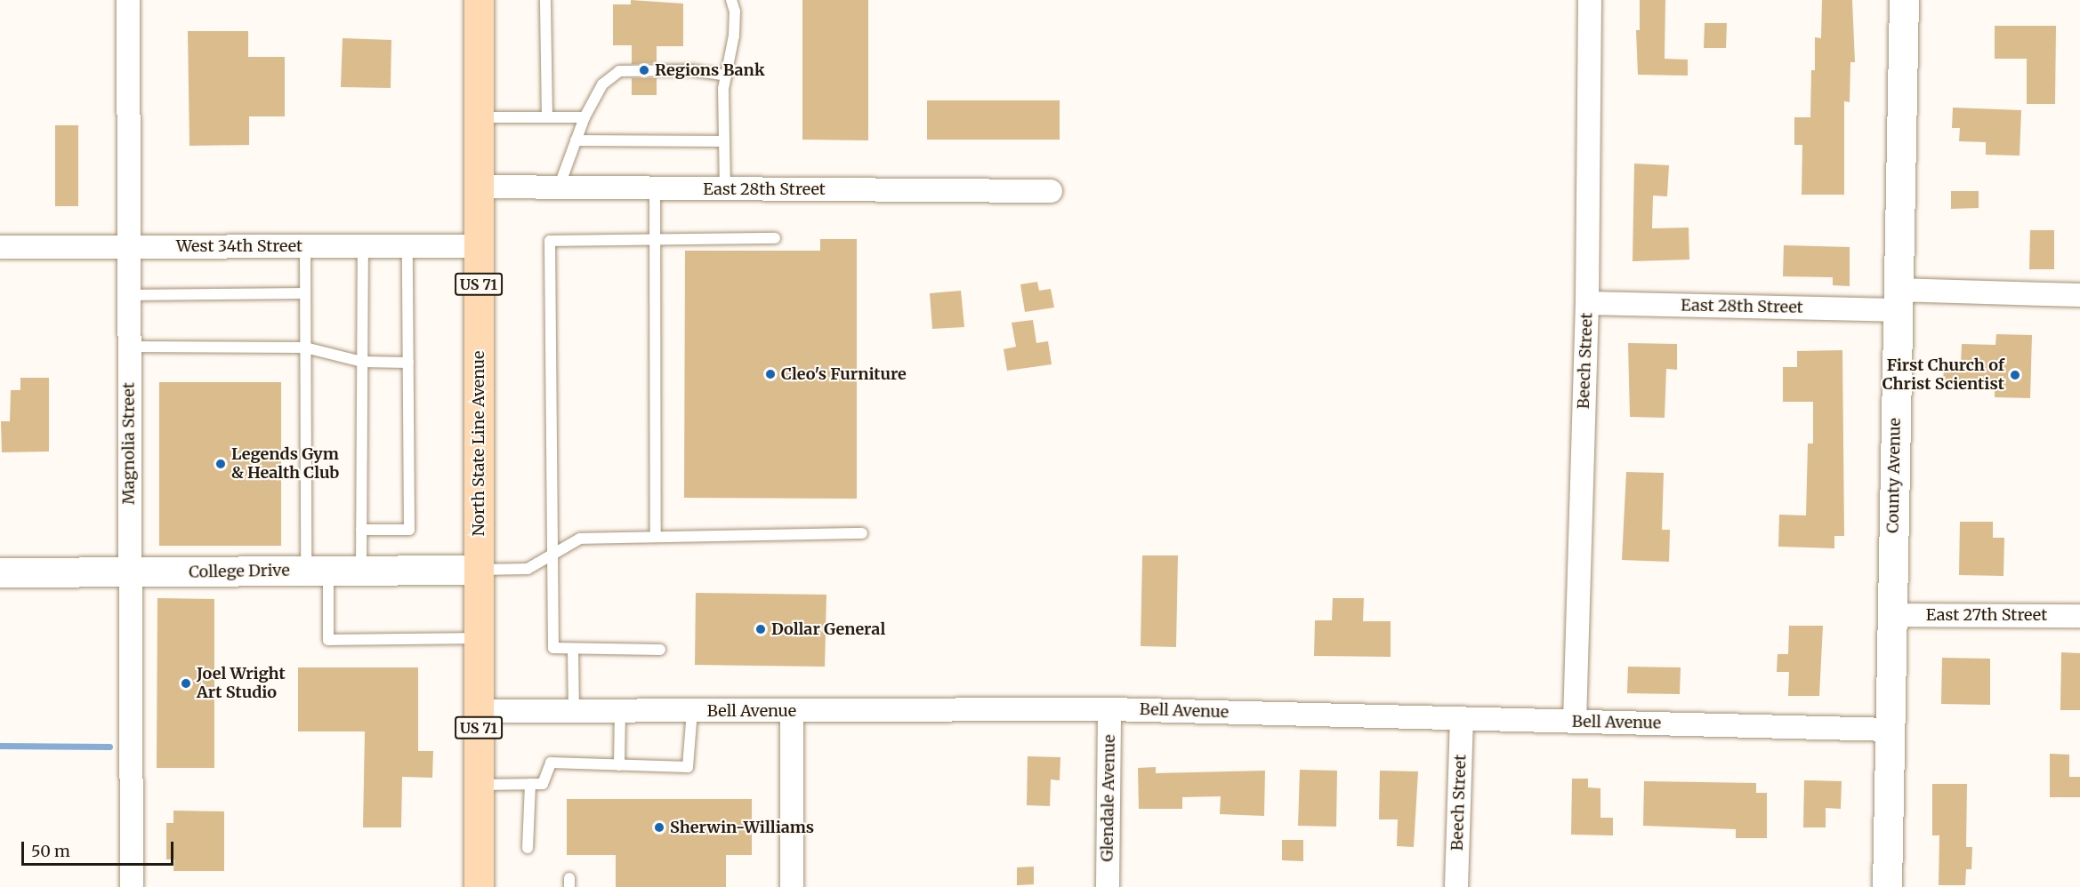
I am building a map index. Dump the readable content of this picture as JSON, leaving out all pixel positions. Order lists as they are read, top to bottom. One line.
{"streets":{"main road":["US 71","North State Line Avenue"],"street":["East 28th Street","West 34th Street","Beech Street","Magnolia Street","County Avenue","College Drive","East 27th Street","Bell Avenue","Glendale Avenue"]},"crossings":[["East 28th Street","Beech Street"],["East 28th Street","North State Line Avenue"],["East 28th Street","County Avenue"],["West 34th Street","Magnolia Street"],["West 34th Street","North State Line Avenue"],["Beech Street","Bell Avenue"],["Magnolia Street","College Drive"],["North State Line Avenue","College Drive"],["North State Line Avenue","Bell Avenue"],["County Avenue","East 27th Street"],["County Avenue","Bell Avenue"],["Bell Avenue","Glendale Avenue"]],"places":["Regions Bank","Cleo's Furniture","First Church of Christ Scientist","Legends Gym & Health Club","Dollar General","Joel Wright Art Studio","Sherwin-Williams"],"scale_bar":"50 m"}
